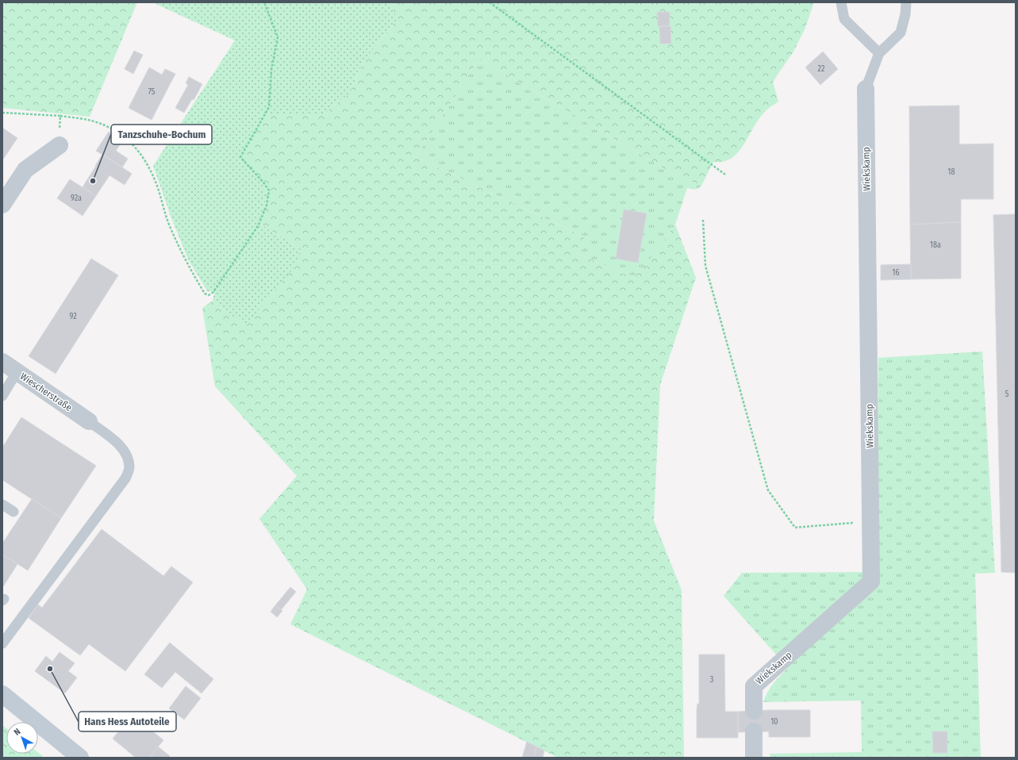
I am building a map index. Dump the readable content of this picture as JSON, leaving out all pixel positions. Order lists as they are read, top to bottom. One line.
{"streets":{"street":["Wiekskamp","Wiescherstraße"]},"places":["Tanzschuhe-Bochum","Hans Hess Autoteile"],"house_numbers":["22","75","18","92a","18a","16","92","5","3","10"],"north":"top left"}
